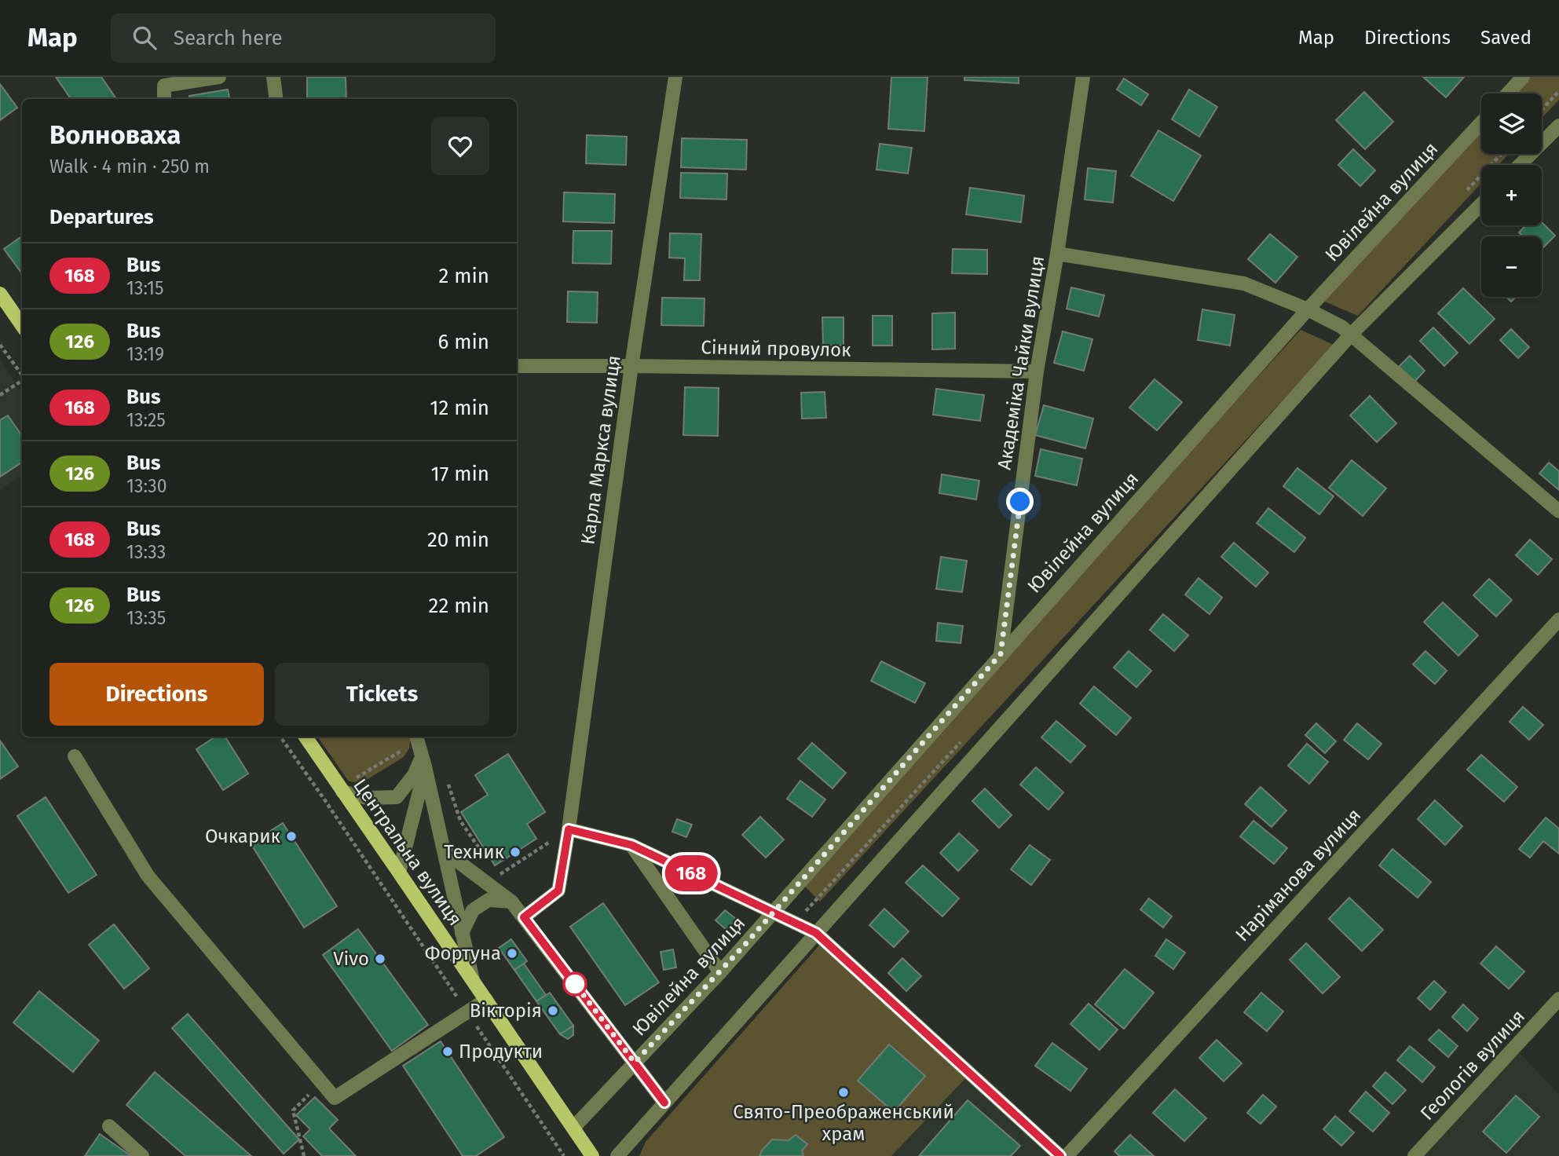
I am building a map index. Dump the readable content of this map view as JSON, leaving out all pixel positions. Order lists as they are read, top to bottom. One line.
{"streets":{"main road":["Центральна вулиця"],"street":["Ювілейна вулиця","Сінний провулок","Академіка Чайки вулиця","Карла Маркса вулиця","Наріманова вулиця","Геологів вулиця"]},"crossings":[["Ювілейна вулиця","Академіка Чайки вулиця"],["Ювілейна вулиця","Центральна вулиця"],["Сінний провулок","Академіка Чайки вулиця"],["Сінний провулок","Карла Маркса вулиця"]],"places":["Очкарик","Техник","Фортуна","Vivo","Вікторія","Продукти","Свято-Преображенський храм"],"lines":["bus line 168"],"page":{"header":"Map","search":"Search here","nav":["Map","Directions","Saved"],"on_map":"168","map_buttons":["+","−"],"heading":[["Волноваха","Walk · 4 min · 250 m"],"Departures"],"list":[{"mark":"168","name":"Bus","note":"13:15","value":"2 min"},{"mark":"126","name":"Bus","note":"13:19","value":"6 min"},{"mark":"168","name":"Bus","note":"13:25","value":"12 min"},{"mark":"126","name":"Bus","note":"13:30","value":"17 min"},{"mark":"168","name":"Bus","note":"13:33","value":"20 min"},{"mark":"126","name":"Bus","note":"13:35","value":"22 min"}],"buttons":["Directions","Tickets"]}}
